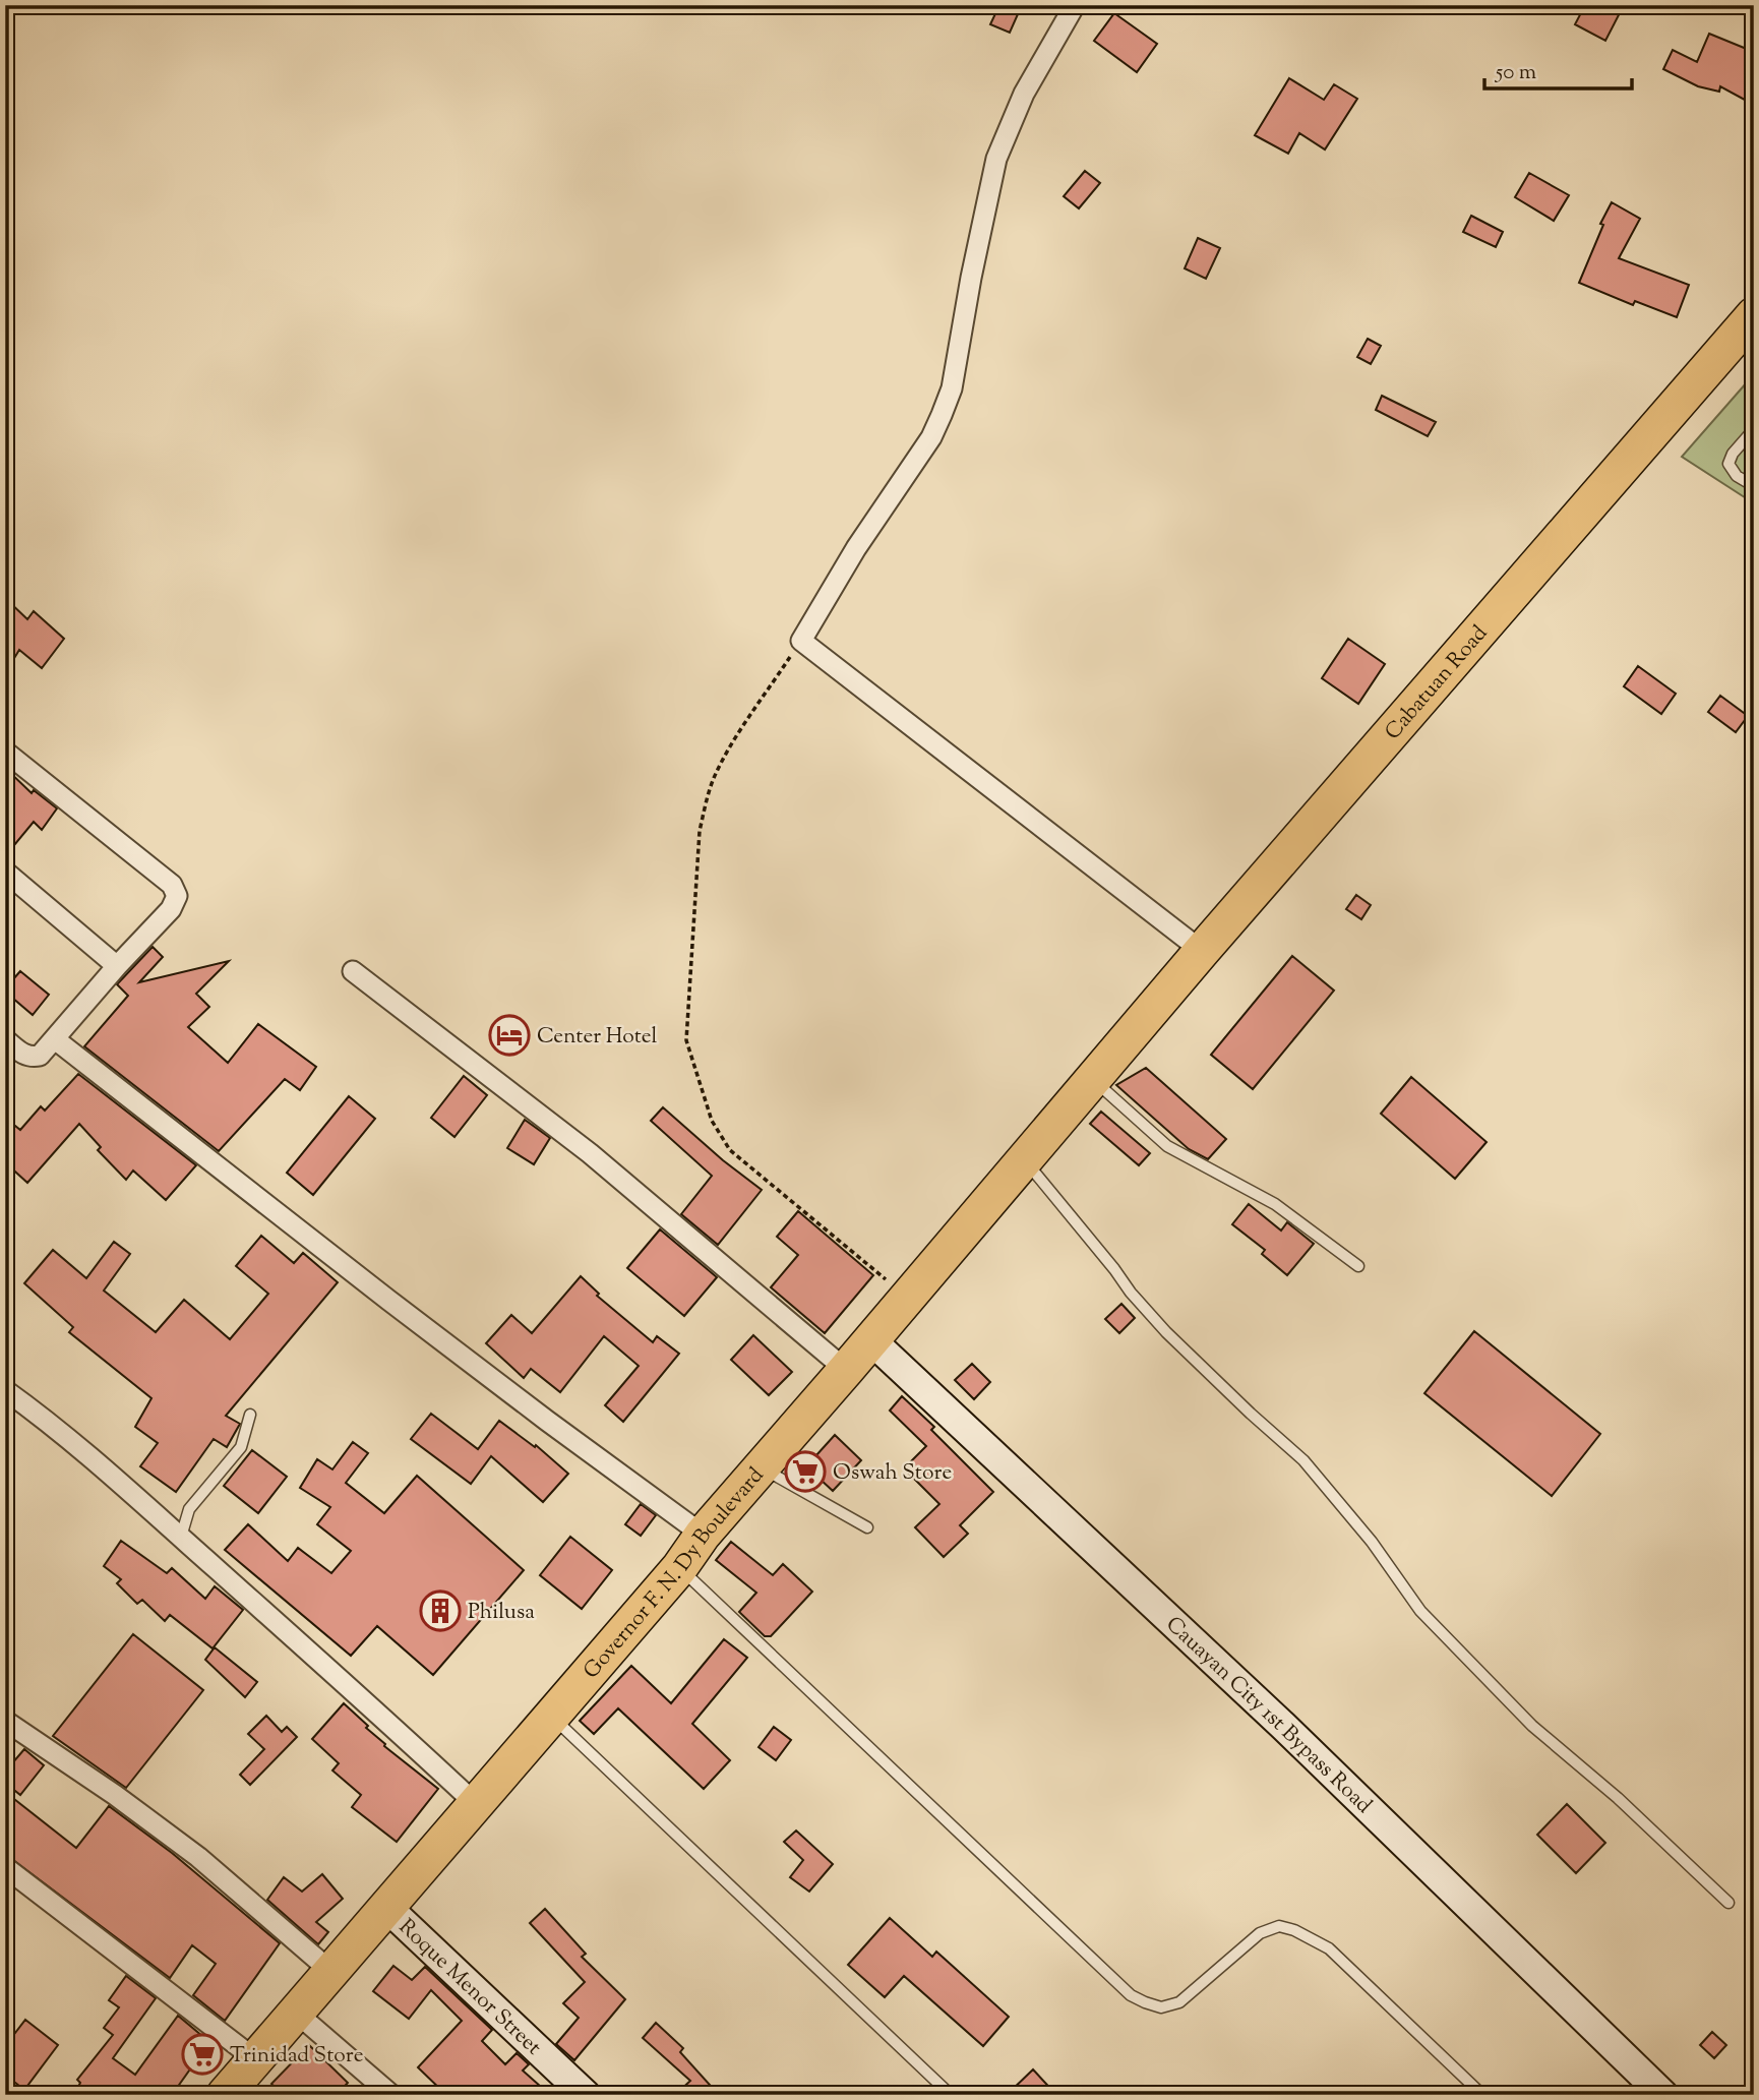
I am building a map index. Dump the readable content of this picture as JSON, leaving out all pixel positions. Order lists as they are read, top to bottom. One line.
{"streets":{"highway":["Cabatuan Road","Governor F. N. Dy Boulevard"],"main road":["Cauayan City 1st Bypass Road","Roque Menor Street"]},"crossings":[["Cabatuan Road","Governor F. N. Dy Boulevard"],["Governor F. N. Dy Boulevard","Cauayan City 1st Bypass Road"],["Governor F. N. Dy Boulevard","Roque Menor Street"]],"places":{"hotel":["Center Hotel"],"supermarket":["Oswah Store","Trinidad Store"],"building":["Philusa"]},"scale_bar":"50 m"}
